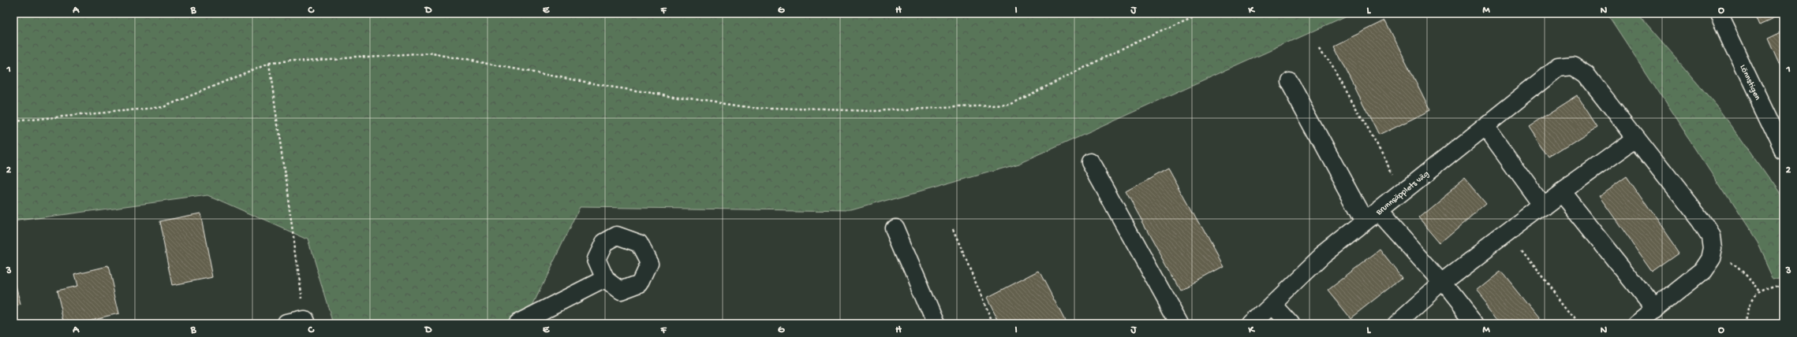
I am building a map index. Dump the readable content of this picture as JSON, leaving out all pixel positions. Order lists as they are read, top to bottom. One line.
{"streets":{"street":["Lönnstigen","Brunnsäpplets väg"]},"grid":{"columns":["A","B","C","D","E","F","G","H","I","J","K","L","M","N","O"],"rows":["1","2","3"]}}
